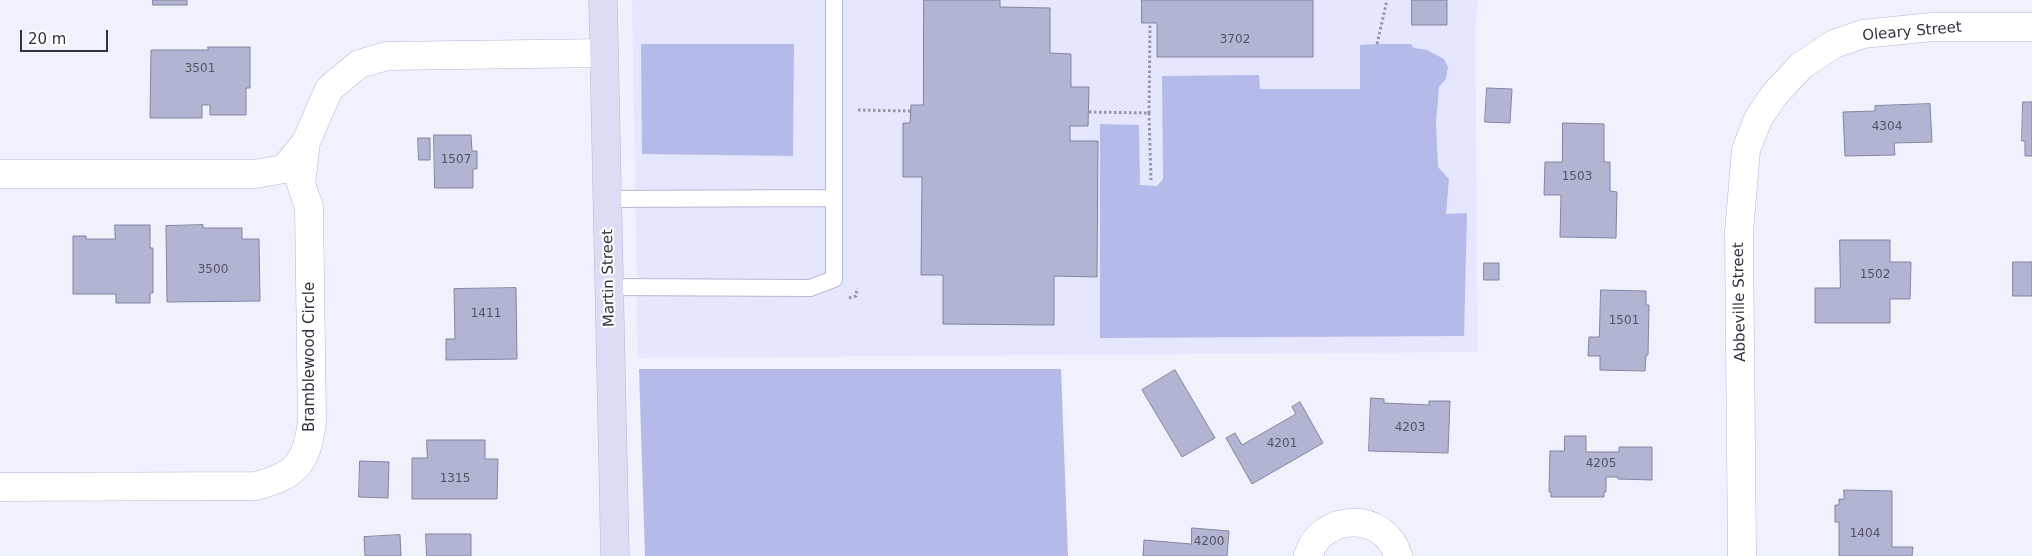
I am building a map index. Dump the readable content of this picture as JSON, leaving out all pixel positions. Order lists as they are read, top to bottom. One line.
{"streets":{"street":["Oleary Street","Martin Street","Abbeville Street","Bramblewood Circle"]},"crossings":[["Oleary Street","Abbeville Street"],["Martin Street","Bramblewood Circle"]],"house_numbers":["3702","3501","4304","1507","1503","3500","1502","1411","1501","4203","4201","4205","1315","1404","4200"],"scale_bar":"20 m"}
